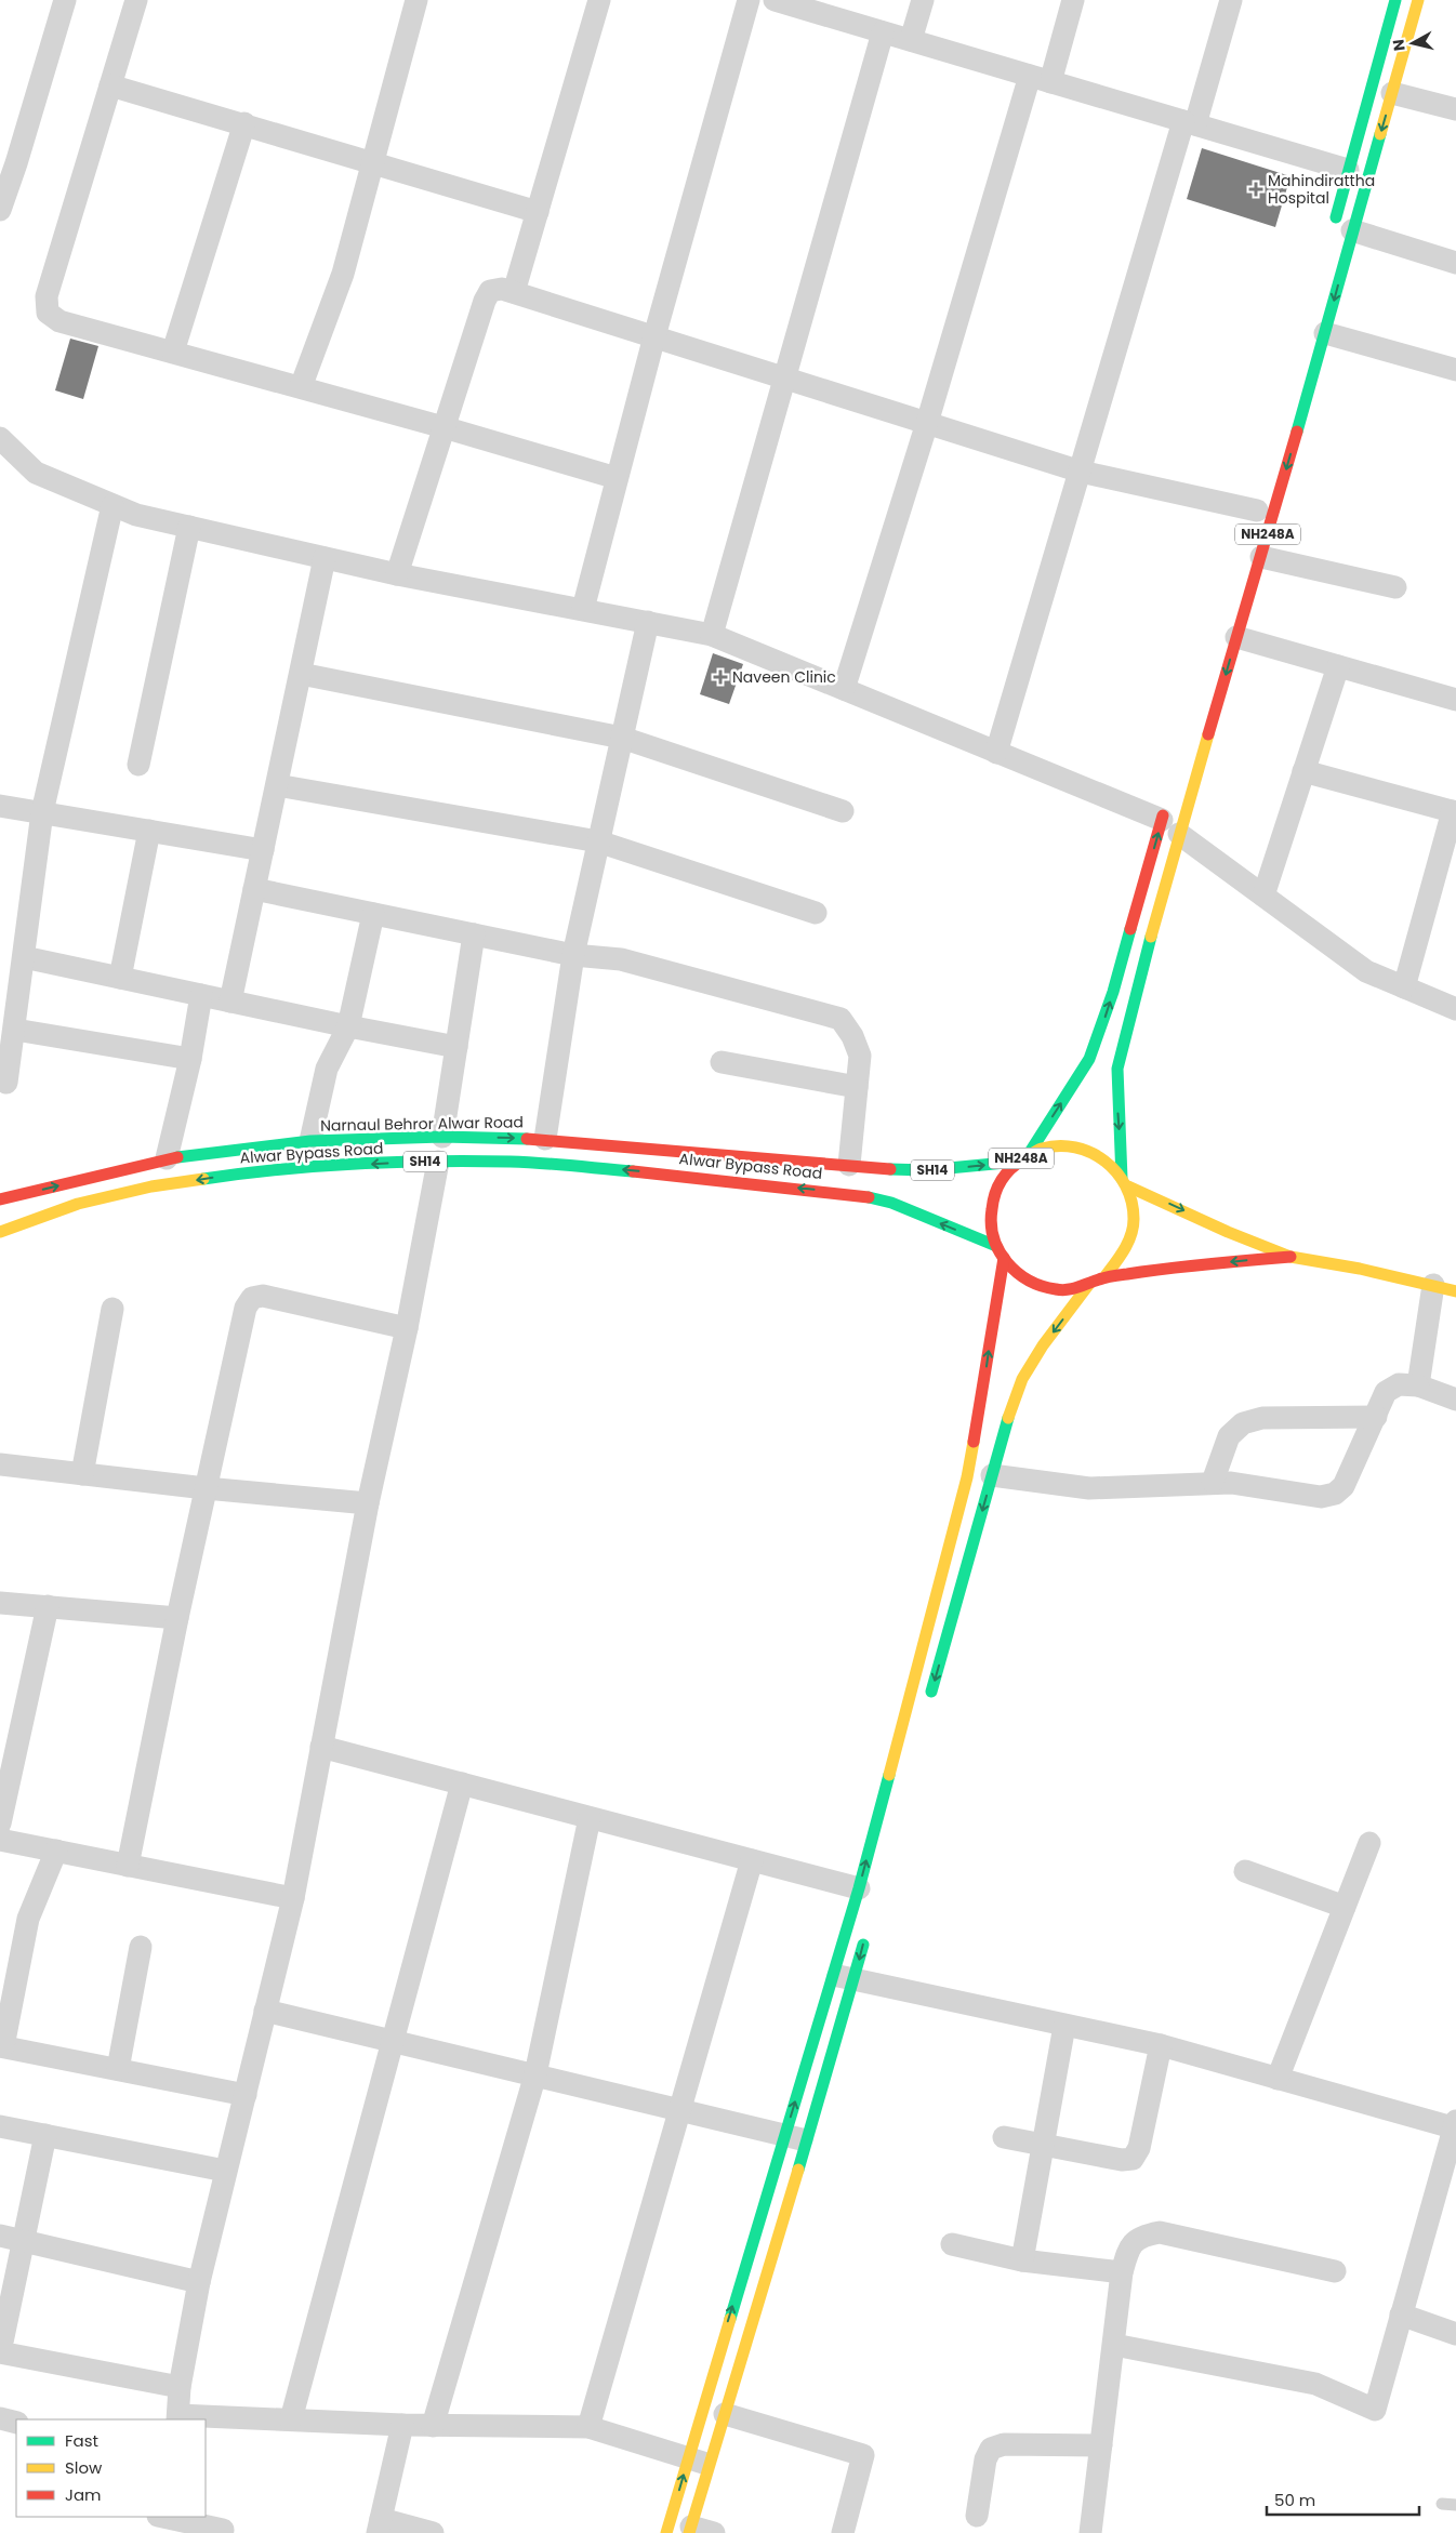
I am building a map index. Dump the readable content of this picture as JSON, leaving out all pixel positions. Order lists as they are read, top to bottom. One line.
{"streets":{"main road":["NH248A","Narnaul Behror Alwar Road","Alwar Bypass Road","SH14"]},"crossings":[["NH248A","Alwar Bypass Road"],["NH248A","SH14"],["Narnaul Behror Alwar Road","SH14"],["Alwar Bypass Road","SH14"]],"one_way":["Alwar Bypass Road"],"places":{"health":["Mahindirattha Hospital","Naveen Clinic"]},"legend":["Fast","Slow","Jam"],"scale_bar":"50 m","north":"left"}
